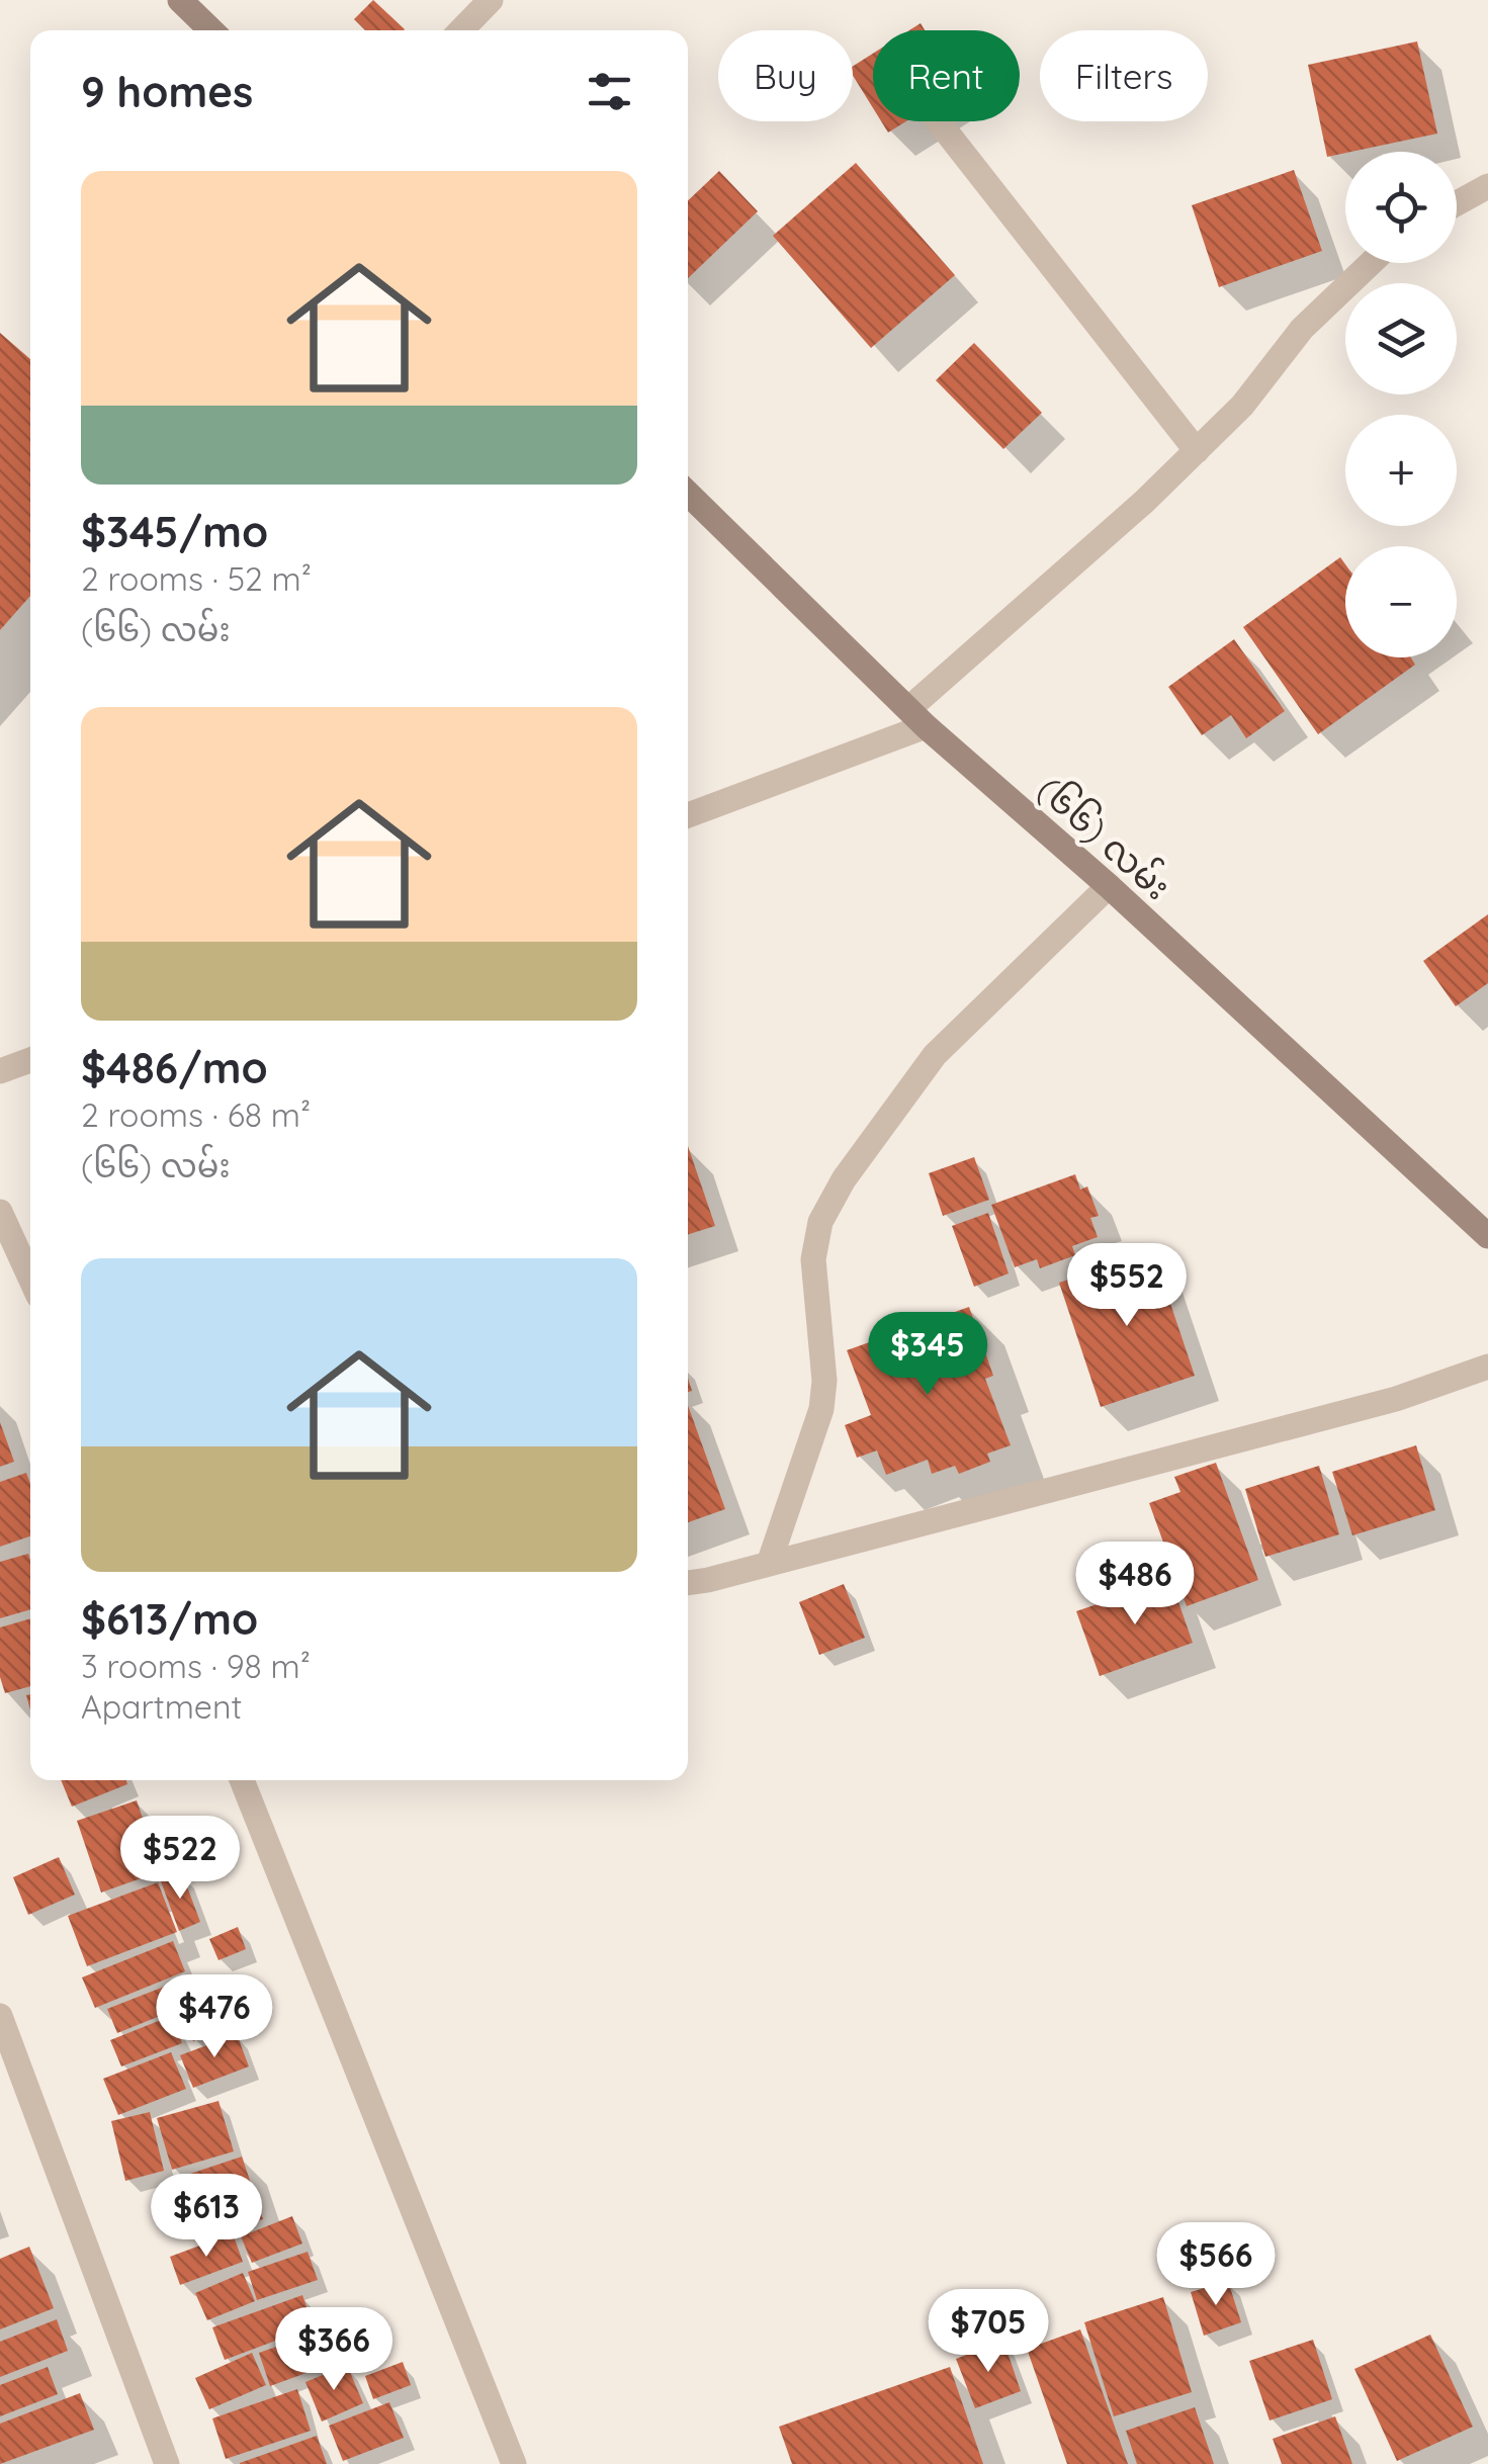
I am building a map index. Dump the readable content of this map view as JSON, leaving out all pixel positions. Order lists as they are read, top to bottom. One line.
{"streets":{"street":["(၆၆) လမ်း"]},"page":{"chip":["Buy","Rent","Filters"],"heading":"9 homes","map_buttons":["+","−"],"list":[{"name":"$345/mo","note":"2 rooms · 52 m² · (၆၆) လမ်း"},{"name":"$486/mo","note":"2 rooms · 68 m² · (၆၆) လမ်း"},{"name":"$613/mo","note":"3 rooms · 98 m² · Apartment"}],"price":["$552","$345","$486","$522","$476","$613","$566","$705","$366"]}}
